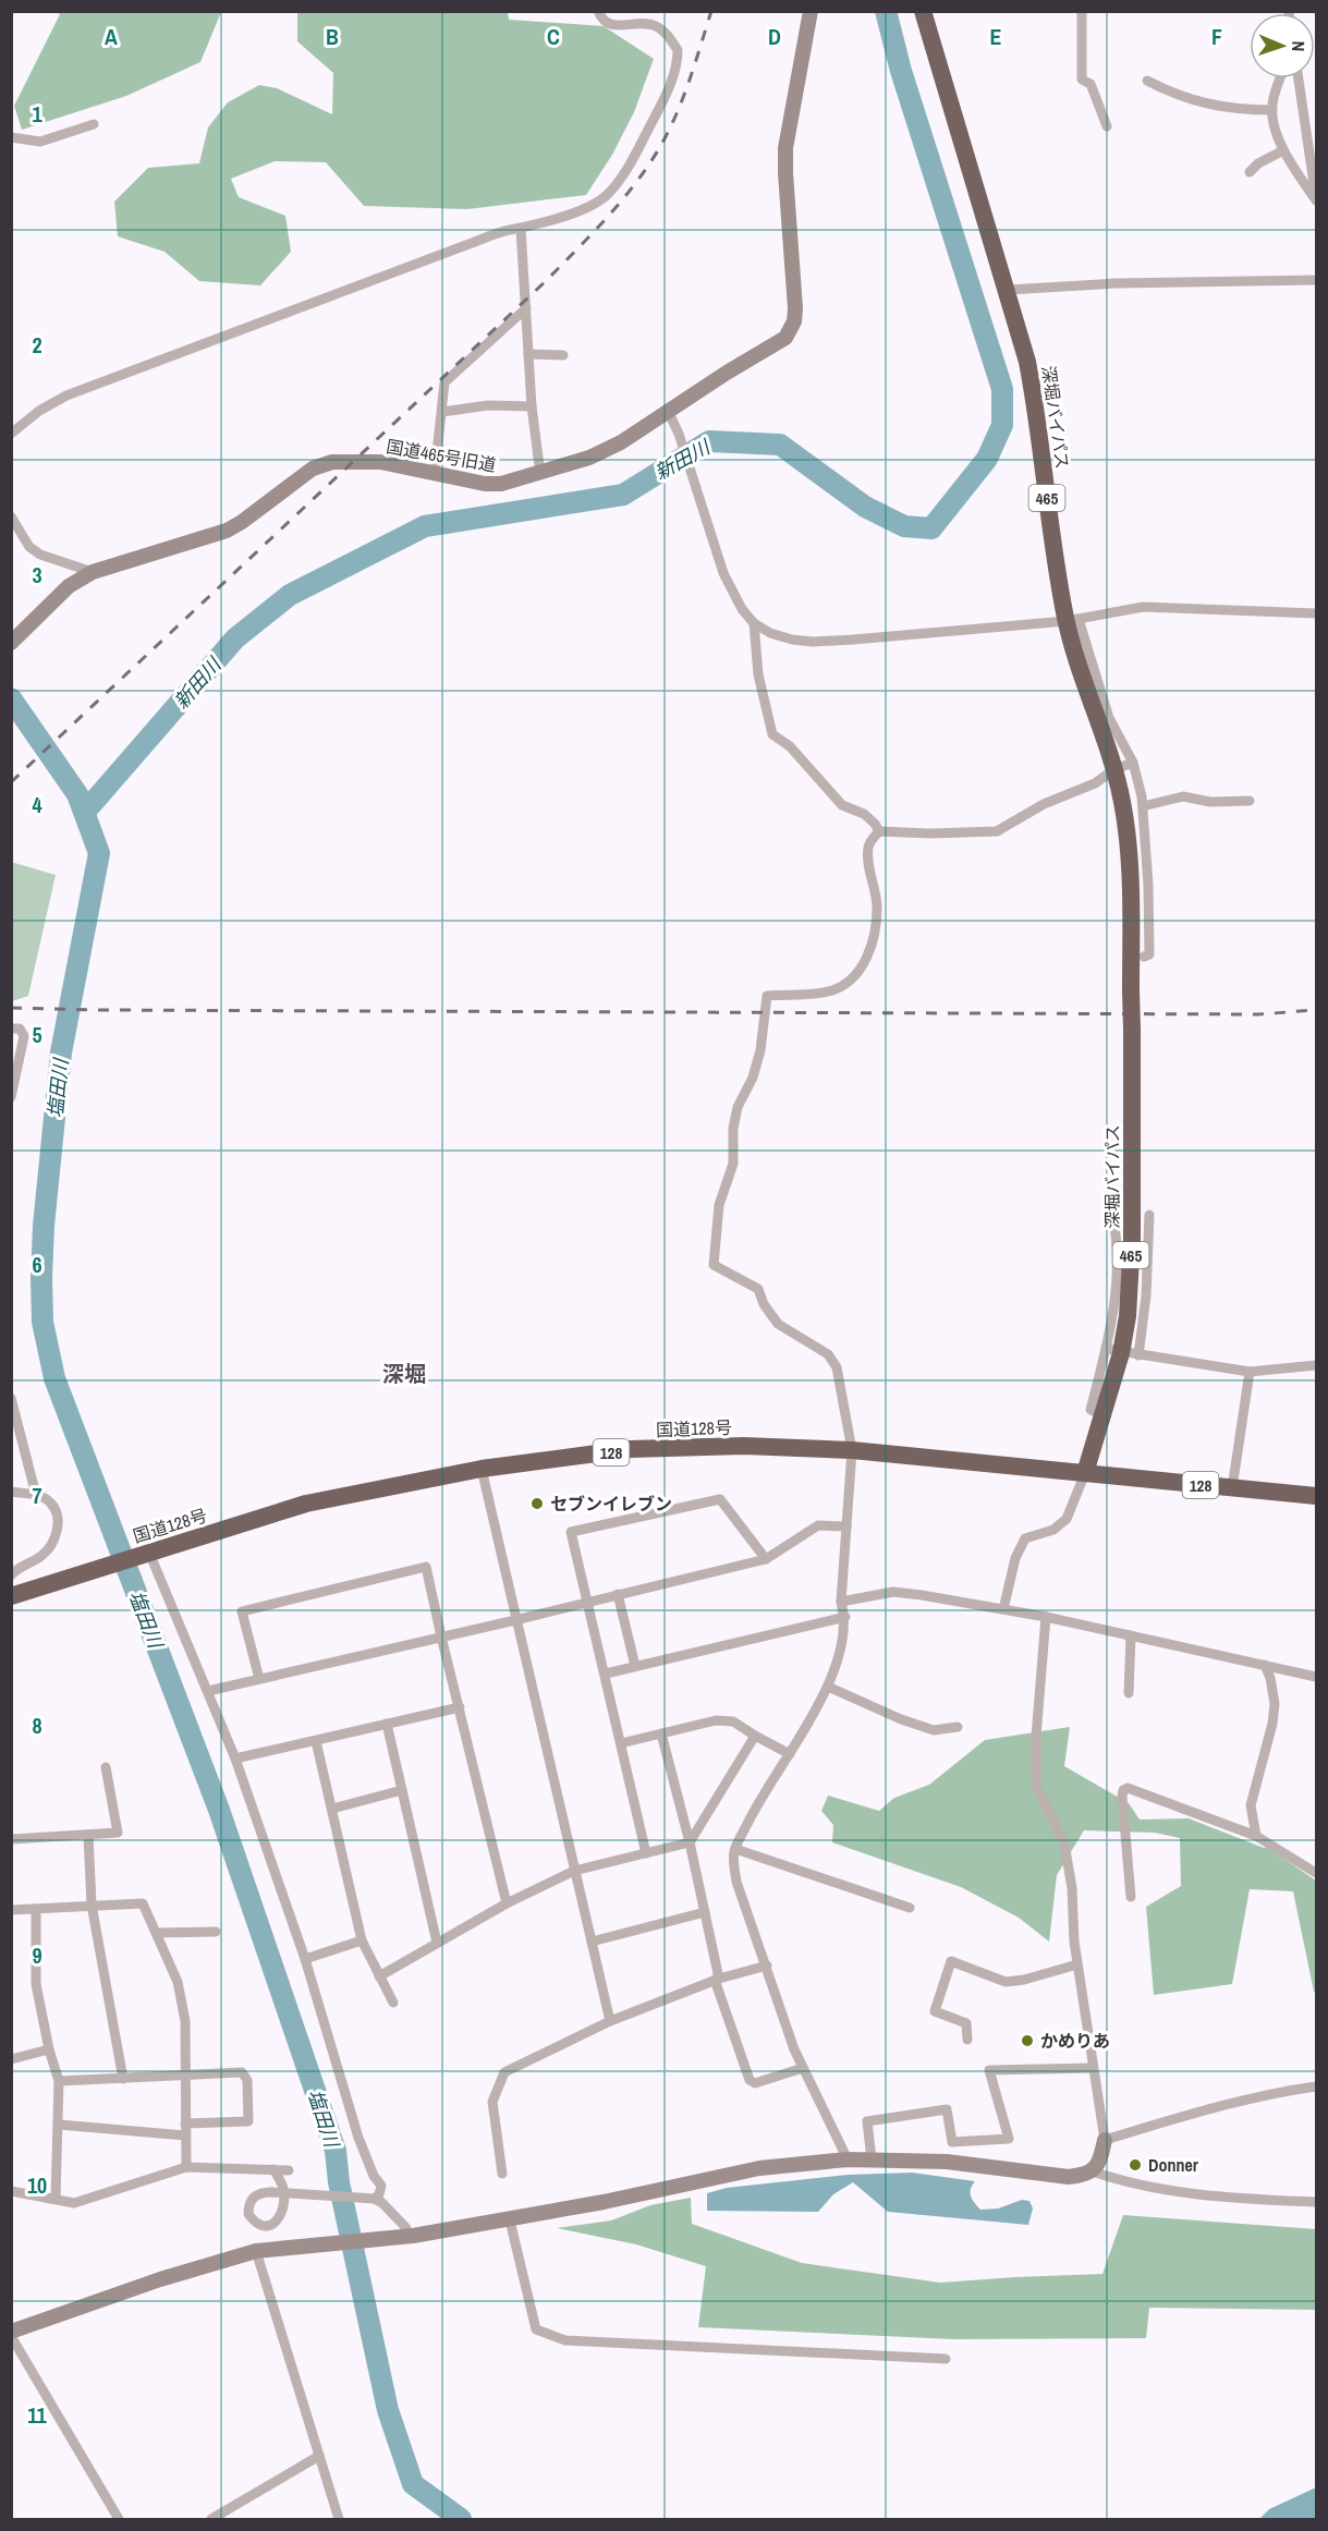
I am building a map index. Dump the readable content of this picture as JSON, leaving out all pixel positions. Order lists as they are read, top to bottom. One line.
{"streets":{"highway":["深堀バイパス","465","国道128号","128"],"street":["国道465号旧道"]},"crossings":[["深堀バイパス","国道128号"]],"districts":["深堀"],"water":["新田川","塩田川"],"places":["セブンイレブン","かめりあ","Donner"],"north":"right","grid":{"columns":["A","B","C","D","E","F"],"rows":["1","2","3","4","5","6","7","8","9","10","11"]}}
